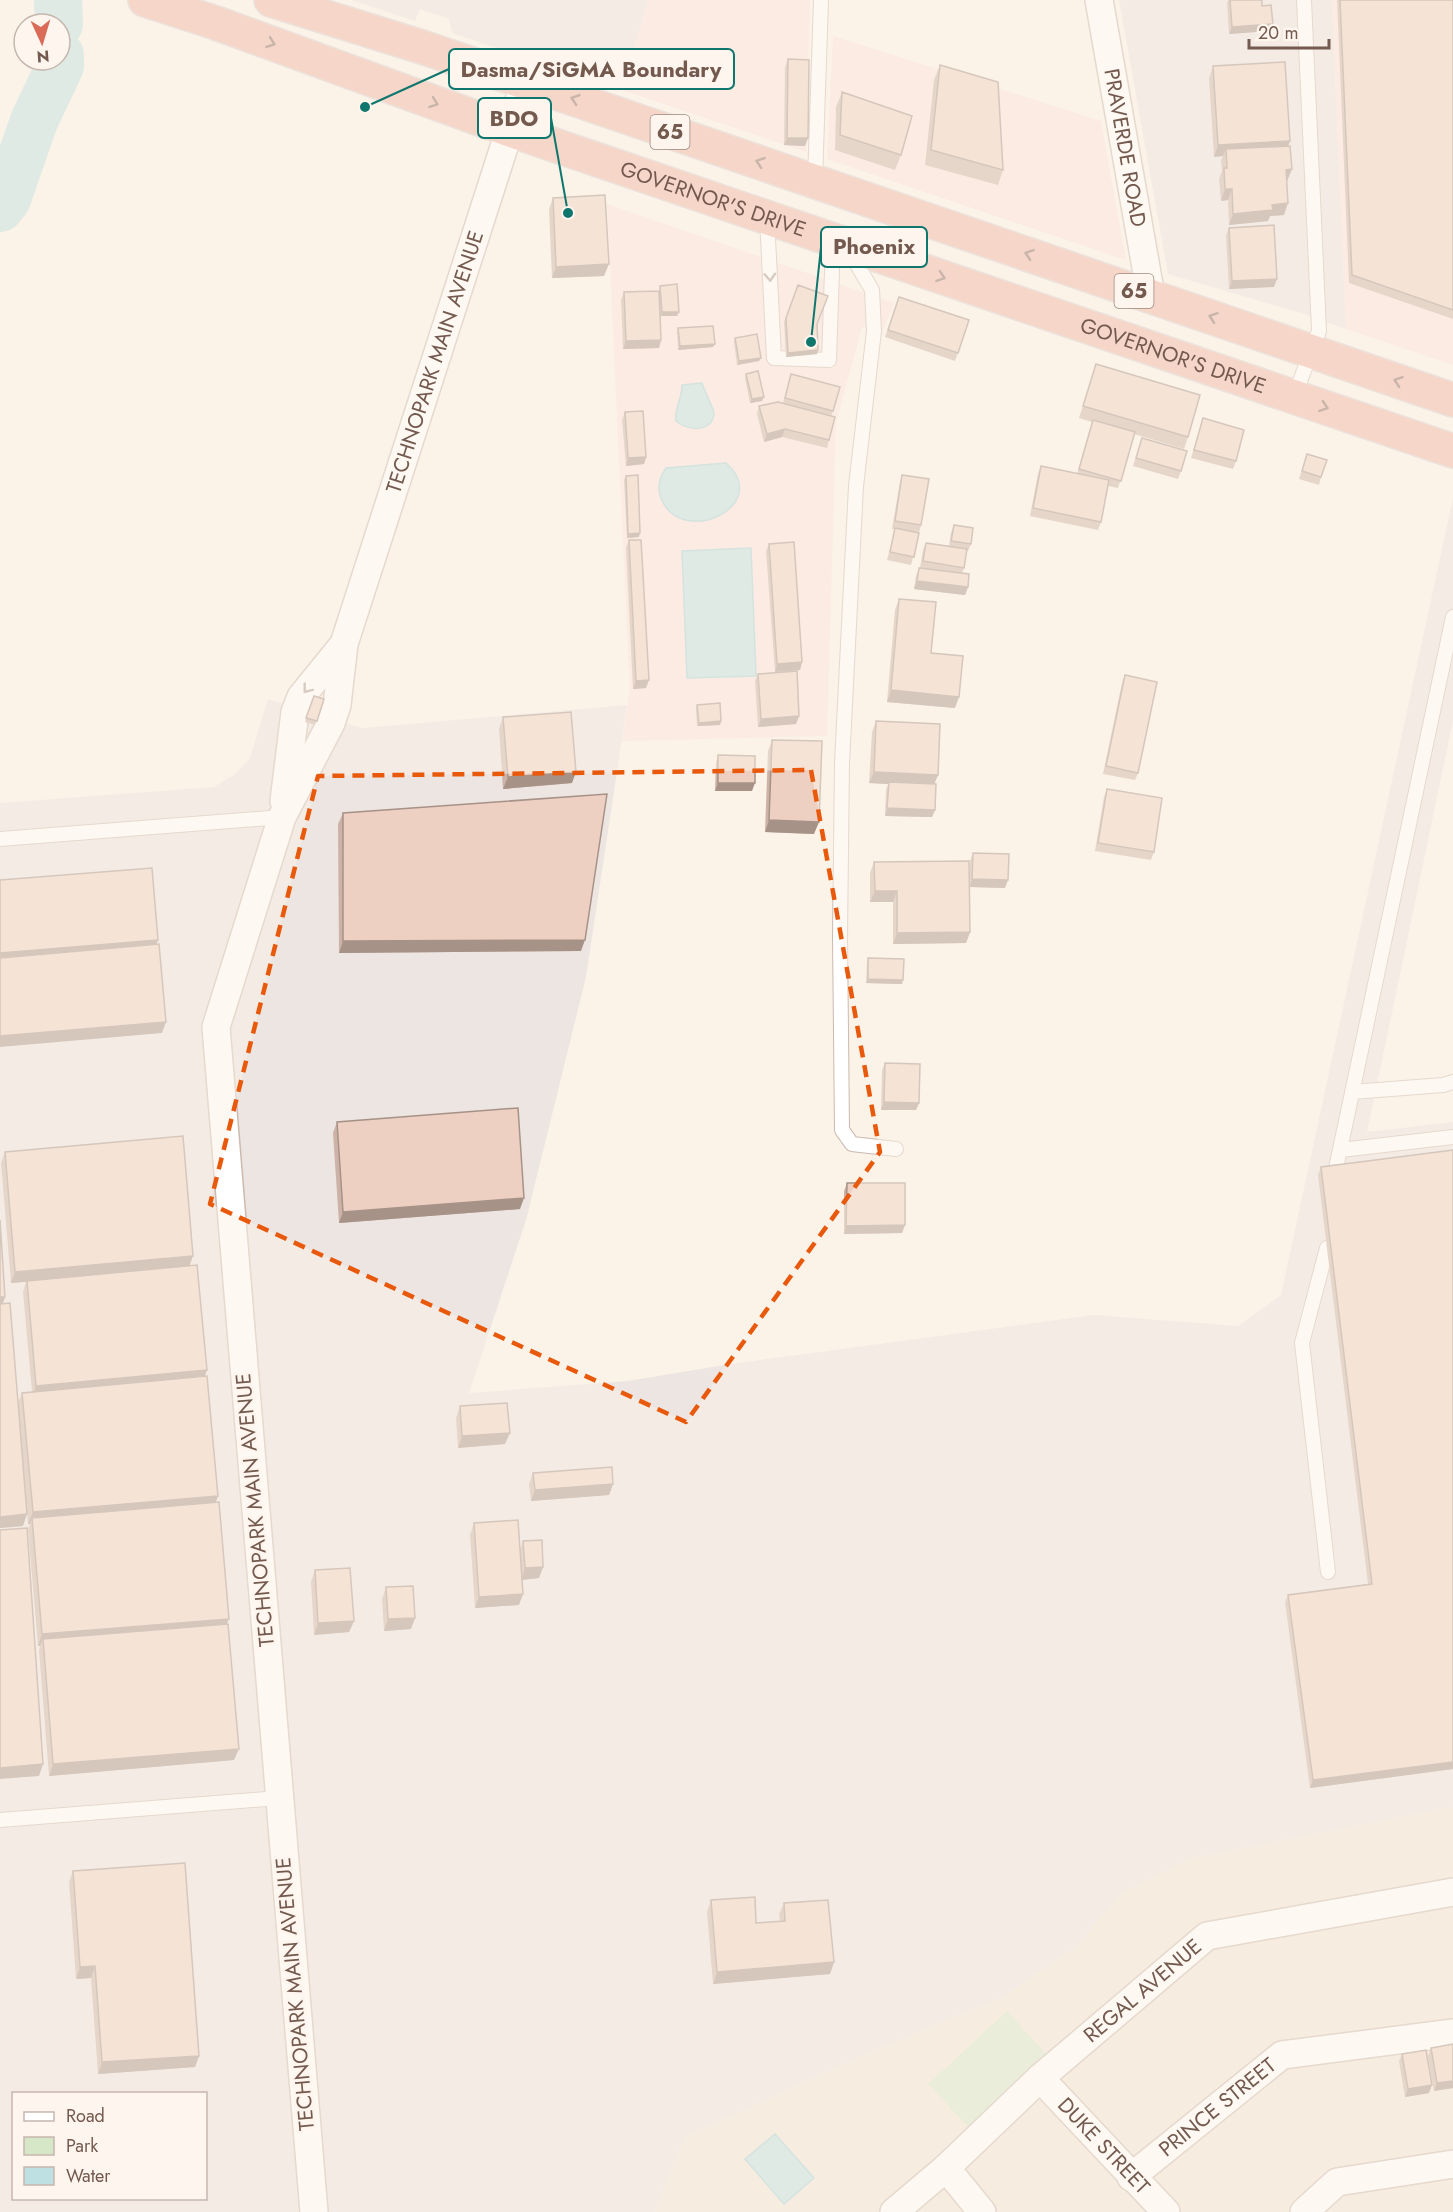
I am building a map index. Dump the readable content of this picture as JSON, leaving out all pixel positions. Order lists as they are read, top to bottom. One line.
{"streets":{"highway":["65","GOVERNOR'S DRIVE"],"street":["PRAVERDE ROAD","TECHNOPARK MAIN AVENUE","REGAL AVENUE","PRINCE STREET","DUKE STREET"]},"crossings":[["65","PRAVERDE ROAD"],["65","TECHNOPARK MAIN AVENUE"],["GOVERNOR'S DRIVE","TECHNOPARK MAIN AVENUE"],["REGAL AVENUE","DUKE STREET"],["PRINCE STREET","DUKE STREET"]],"places":["Dasma/SiGMA Boundary","BDO","Phoenix"],"legend":["Road","Park","Water"],"scale_bar":"20 m","north":"bottom"}
